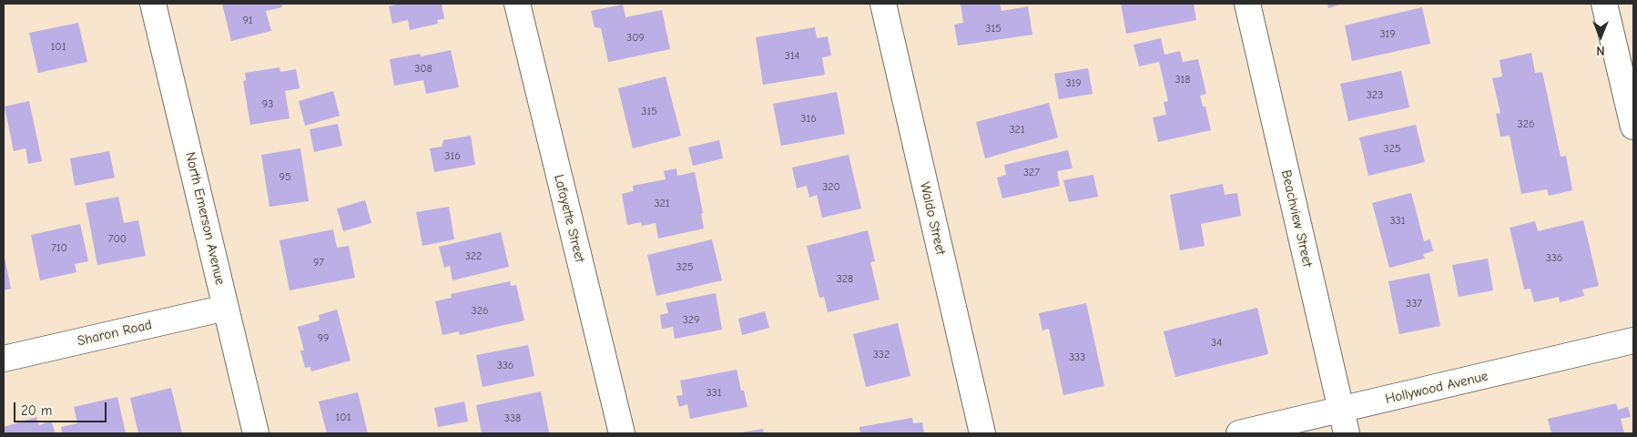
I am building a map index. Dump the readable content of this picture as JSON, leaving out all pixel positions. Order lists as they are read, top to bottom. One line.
{"streets":{"street":["North Emerson Avenue","Lafayette Street","Waldo Street","Beachview Street","Sharon Road","Hollywood Avenue"]},"crossings":[["North Emerson Avenue","Sharon Road"],["Beachview Street","Hollywood Avenue"]],"house_numbers":["91","315","319","309","101","314","308","318","319","323","93","315","316","326","321","325","316","327","95","320","321","331","700","710","322","336","97","325","328","337","326","329","99","34","332","333","336","331","101","338"],"scale_bar":"20 m","north":"bottom"}
